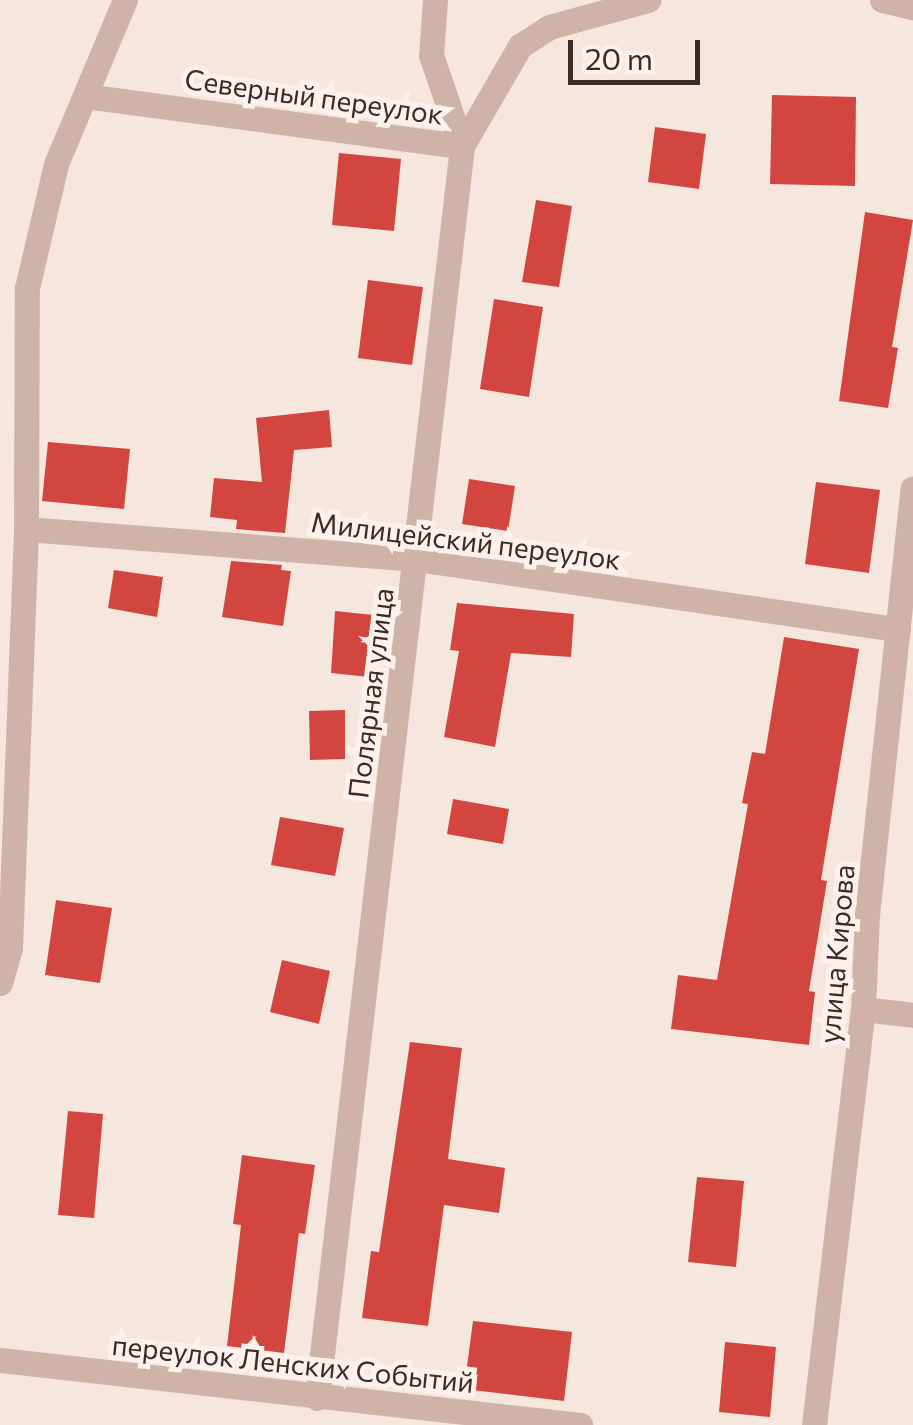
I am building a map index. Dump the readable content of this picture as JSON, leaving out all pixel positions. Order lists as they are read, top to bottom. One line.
{"streets":{"street":["Северный переулок","Милицейский переулок","Полярная улица","улица Кирова","переулок Ленских Событий"]},"crossings":[["Северный переулок","Полярная улица"],["Милицейский переулок","Полярная улица"],["Милицейский переулок","улица Кирова"],["Полярная улица","переулок Ленских Событий"]],"scale_bar":"20 m"}
